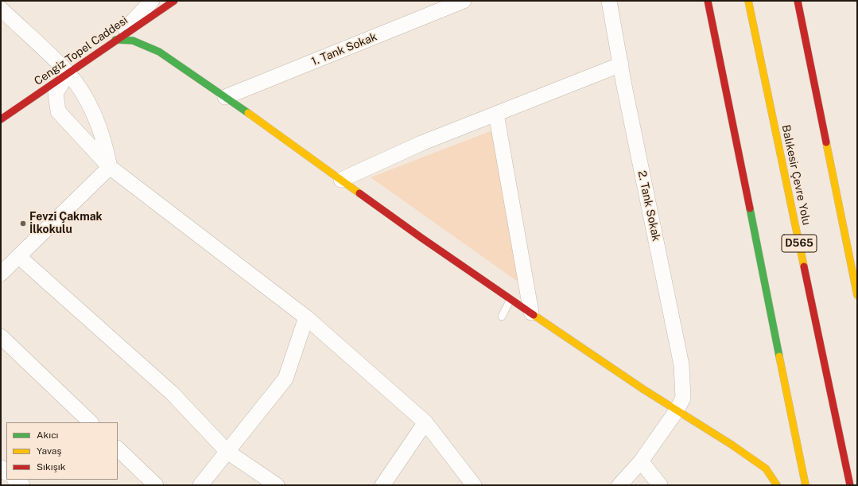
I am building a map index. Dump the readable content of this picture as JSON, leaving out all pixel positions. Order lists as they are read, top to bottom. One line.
{"streets":{"main road":["Cengiz Topel Caddesi","Balıkesir Çevre Yolu","D565"],"street":["1. Tank Sokak","2. Tank Sokak"]},"places":["Fevzi Çakmak İlkokulu"],"legend":["Akıcı","Yavaş","Sıkışık"]}
